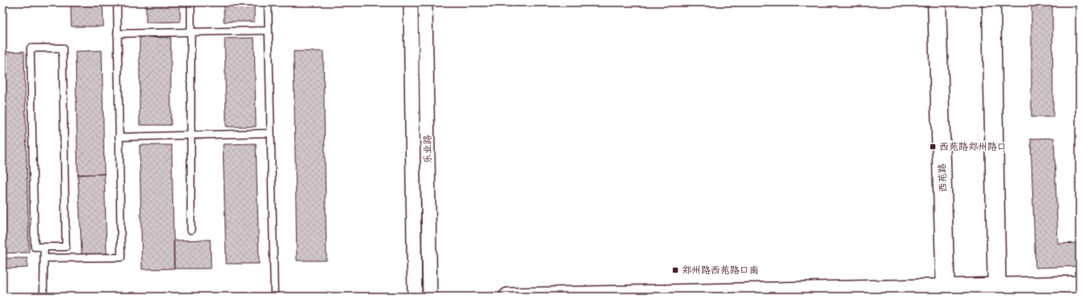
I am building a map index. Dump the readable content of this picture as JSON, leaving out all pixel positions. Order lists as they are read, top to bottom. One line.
{"streets":{"main road":["西苑路"],"street":["乐业路"]},"places":{"transit":["西苑路郑州路口","郑州路西苑路口南"]}}
